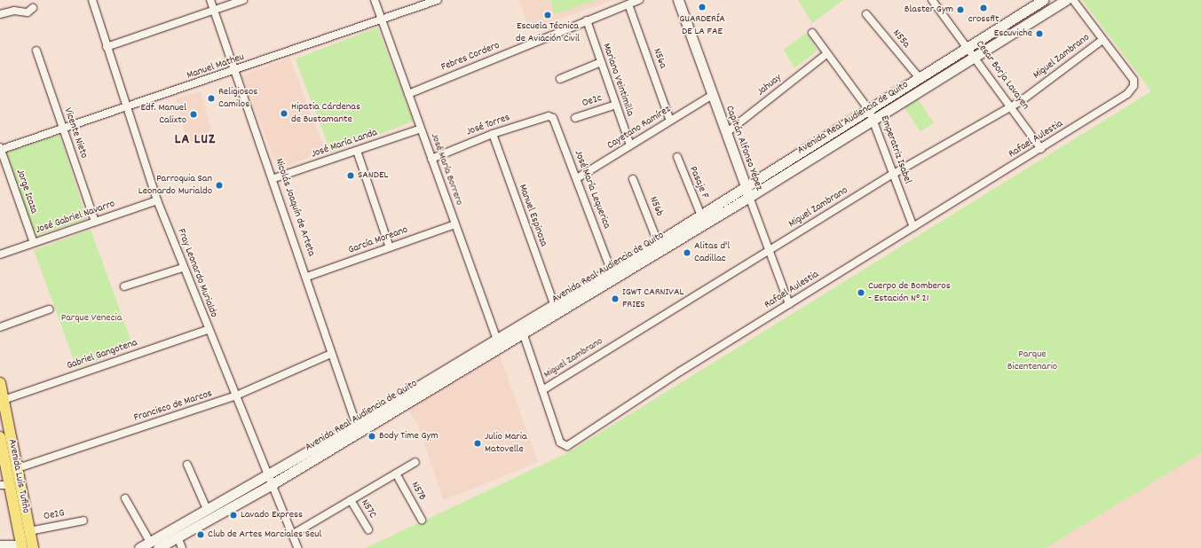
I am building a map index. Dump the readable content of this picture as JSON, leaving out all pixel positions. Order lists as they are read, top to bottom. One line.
{"streets":{"main road":["Avenida Real Audiencia de Quito","Capitán Alfonso Yépez","Avenida Luis Tufiño"],"street":["N55a","Febres Cordero","Miguel Zambrano","N56a","Manuel Matheu","Cesar Borja Lavayen","Mariano Veintimilla","Jahuay","Oe2c","José Torres","Cayetano Ramírez","Vicente Nieto","Rafael Aulestia","José María Landa","Emperatriz Isabel","José María Borrero","Pasaje F","José María Lequerica","Jorge Icaza","N56b","Nicolás Joaquín de Arteta","Manuel Espinoza","José Gabriel Navarro","García Moreano","Fray Leonardo Murialdo","Gabriel Gangotena","Francisco de Marcos","N57B","N57C","Oe2G"]},"crossings":[["N55a","Avenida Real Audiencia de Quito"],["Febres Cordero","N56a"],["Febres Cordero","Mariano Veintimilla"],["Febres Cordero","José María Borrero"],["Miguel Zambrano","Cesar Borja Lavayen"],["Miguel Zambrano","Rafael Aulestia"],["Miguel Zambrano","Capitán Alfonso Yépez"],["Miguel Zambrano","Emperatriz Isabel"],["N56a","Cayetano Ramírez"],["Manuel Matheu","Vicente Nieto"],["Manuel Matheu","José María Borrero"],["Manuel Matheu","Jorge Icaza"],["Manuel Matheu","Nicolás Joaquín de Arteta"],["Manuel Matheu","Fray Leonardo Murialdo"],["Cesar Borja Lavayen","Avenida Real Audiencia de Quito"],["Cesar Borja Lavayen","Rafael Aulestia"],["Mariano Veintimilla","Oe2c"],["Mariano Veintimilla","Cayetano Ramírez"],["Jahuay","Capitán Alfonso Yépez"],["Jahuay","Emperatriz Isabel"],["Avenida Real Audiencia de Quito","Rafael Aulestia"],["Avenida Real Audiencia de Quito","Capitán Alfonso Yépez"],["Avenida Real Audiencia de Quito","Emperatriz Isabel"],["Avenida Real Audiencia de Quito","José María Borrero"],["Avenida Real Audiencia de Quito","Pasaje F"],["Avenida Real Audiencia de Quito","José María Lequerica"],["Avenida Real Audiencia de Quito","N56b"],["Avenida Real Audiencia de Quito","Nicolás Joaquín de Arteta"],["Avenida Real Audiencia de Quito","Manuel Espinoza"],["Avenida Real Audiencia de Quito","Fray Leonardo Murialdo"],["José Torres","José María Borrero"],["José Torres","José María Lequerica"],["José Torres","Manuel Espinoza"],["Cayetano Ramírez","Capitán Alfonso Yépez"],["Cayetano Ramírez","José María Lequerica"],["Vicente Nieto","José Gabriel Navarro"],["Rafael Aulestia","Capitán Alfonso Yépez"],["Rafael Aulestia","Emperatriz Isabel"],["José María Landa","José María Borrero"],["José María Landa","Nicolás Joaquín de Arteta"],["José María Borrero","García Moreano"],["Jorge Icaza","José Gabriel Navarro"],["Nicolás Joaquín de Arteta","García Moreano"],["Nicolás Joaquín de Arteta","Francisco de Marcos"],["José Gabriel Navarro","Fray Leonardo Murialdo"],["Fray Leonardo Murialdo","Gabriel Gangotena"],["Fray Leonardo Murialdo","Francisco de Marcos"],["Gabriel Gangotena","Avenida Luis Tufiño"],["Francisco de Marcos","Avenida Luis Tufiño"],["Avenida Luis Tufiño","Oe2G"]],"districts":["LA LUZ"],"parks":["Parque Venecia","Parque Bicentenario"],"places":["GUARDERÍA DE LA FAE","crossfit","Blaster Gym","Escuela Técnica de Aviación Civil","Escuviche","Religiosos Camilos","Hipatia Cárdenas de Bustamante","Edf. Manuel Calixto","SANDEL","Parroquia San Leonardo Murialdo","Alitas d'l Cadillac","Cuerpo de Bomberos - Estación N° 21","IGWT CARNIVAL FRIES","Body Time Gym","Julio Maria Matovelle","Lavado Express","Club de Artes Marciales Seul"]}
